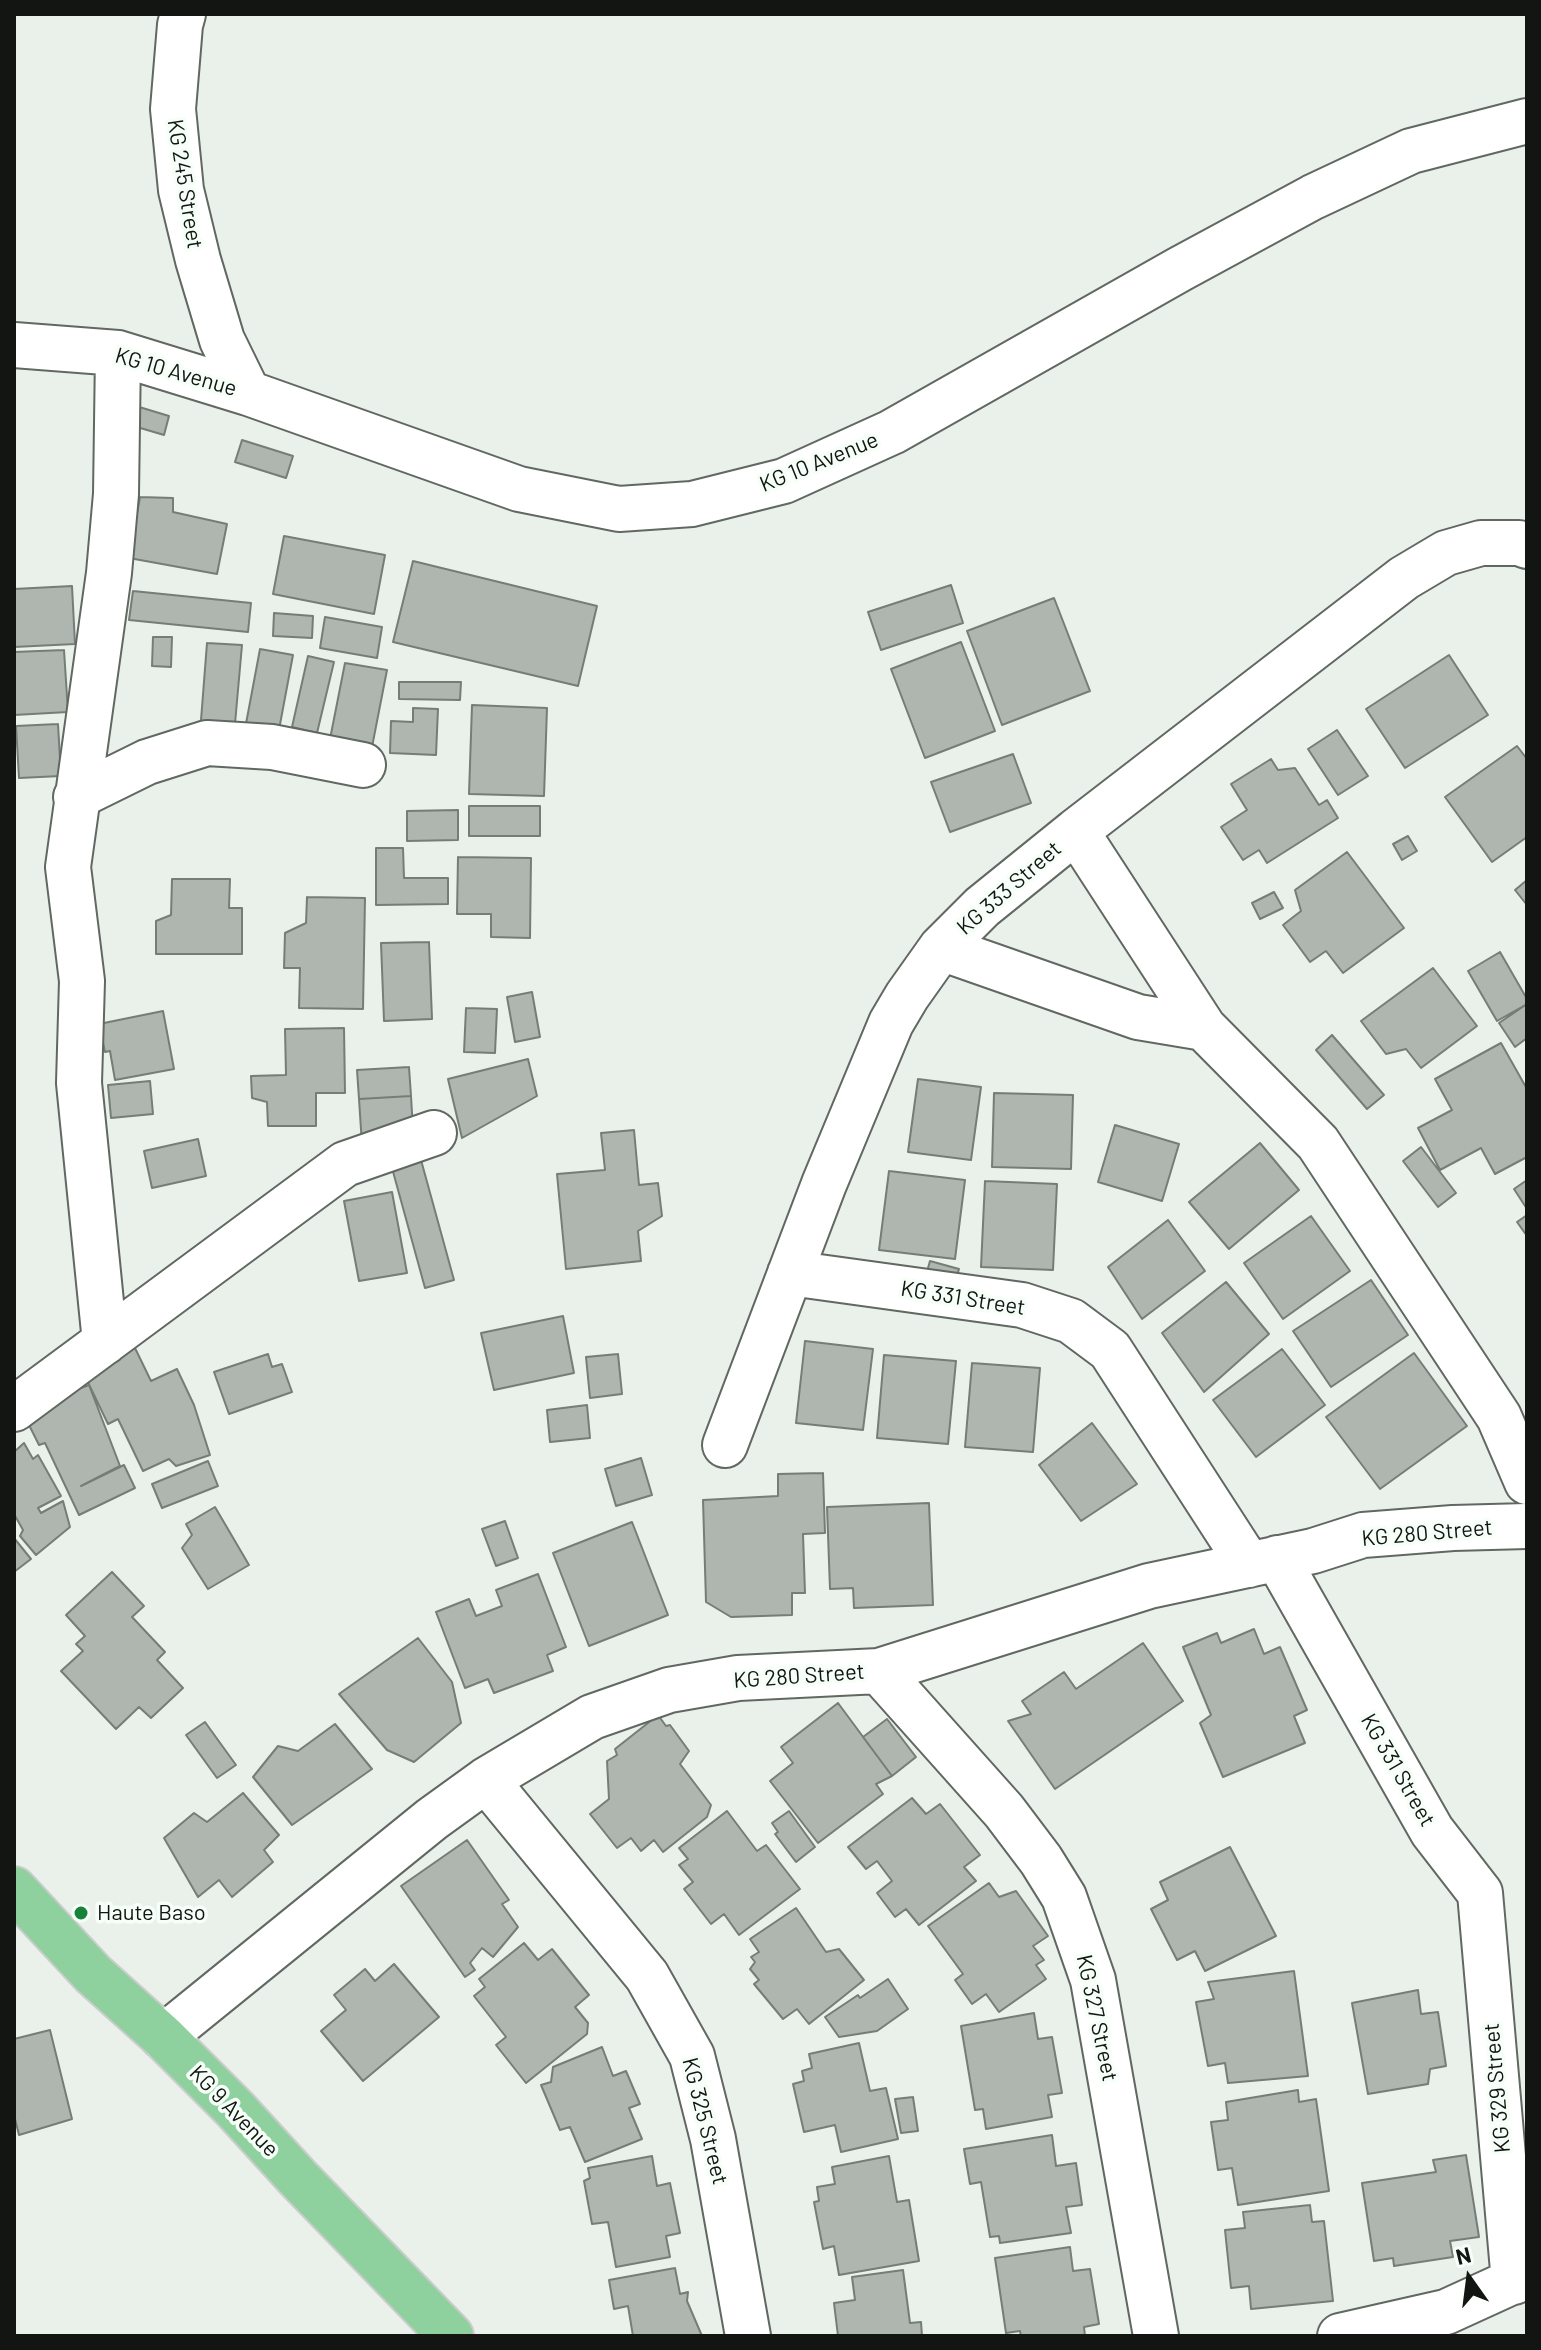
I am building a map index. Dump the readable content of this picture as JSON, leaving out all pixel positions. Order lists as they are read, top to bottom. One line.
{"streets":{"main road":["KG 9 Avenue"],"street":["KG 245 Street","KG 10 Avenue","KG 333 Street","KG 331 Street","KG 280 Street","KG 327 Street","KG 329 Street","KG 325 Street"]},"crossings":[["KG 245 Street","KG 10 Avenue"],["KG 333 Street","KG 331 Street"],["KG 331 Street","KG 280 Street"],["KG 331 Street","KG 329 Street"],["KG 280 Street","KG 327 Street"],["KG 280 Street","KG 9 Avenue"],["KG 280 Street","KG 325 Street"]],"places":["Haute Baso"],"north":"top"}
